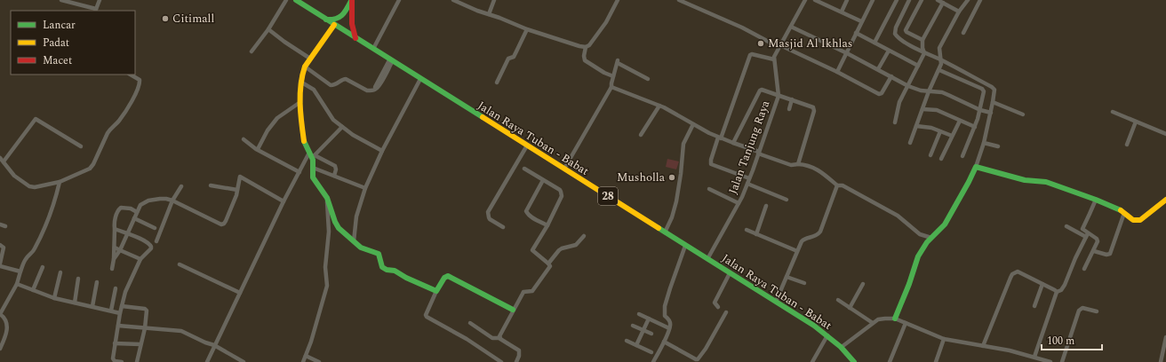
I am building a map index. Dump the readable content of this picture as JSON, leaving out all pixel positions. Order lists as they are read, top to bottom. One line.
{"streets":{"main road":["Jalan Raya Tuban - Babat","28"],"street":["Jalan Tanjung Raya"]},"crossings":[["Jalan Raya Tuban - Babat","Jalan Tanjung Raya"],["Jalan Raya Tuban - Babat","28"]],"places":["Citimall","Masjid Al Ikhlas","Musholla"],"legend":["Lancar","Padat","Macet"],"scale_bar":"100 m"}
